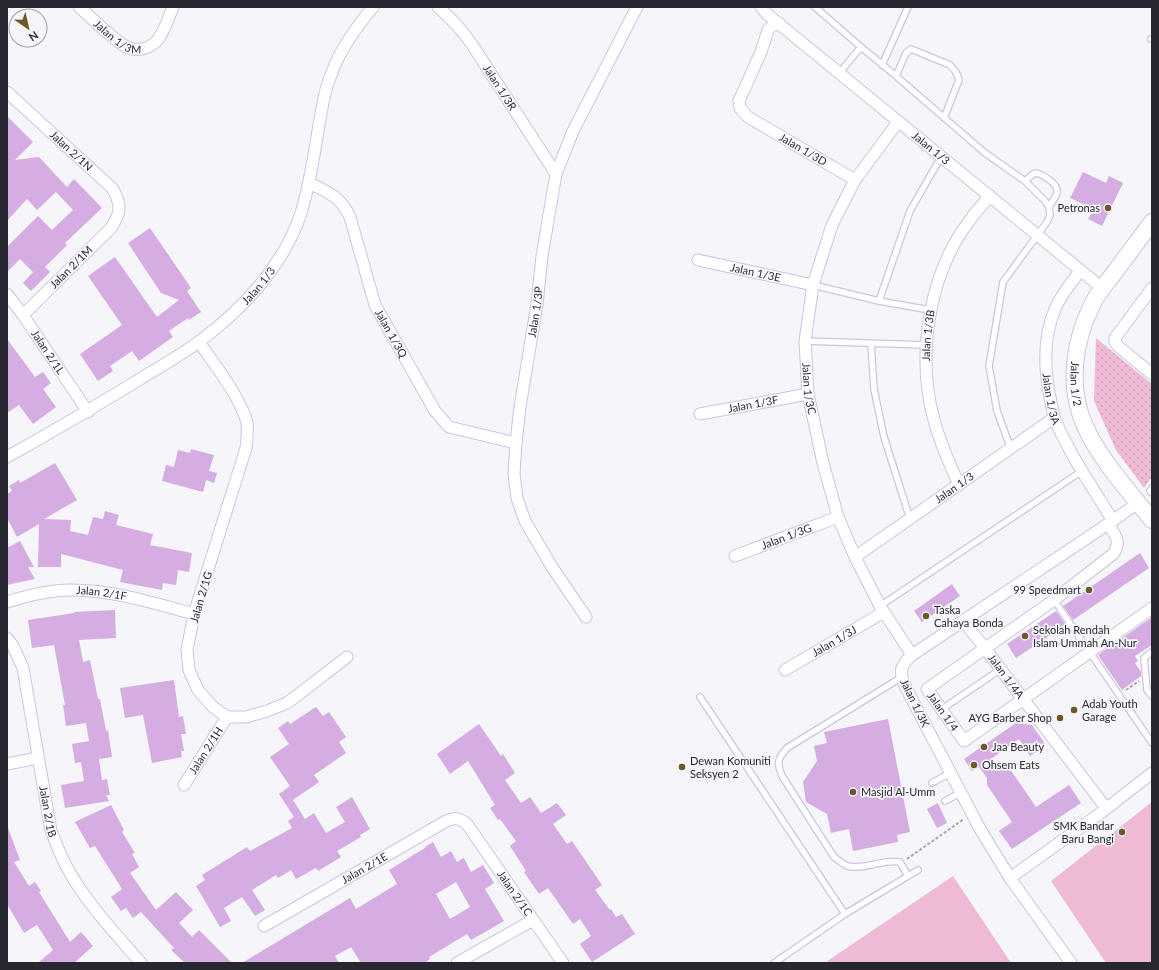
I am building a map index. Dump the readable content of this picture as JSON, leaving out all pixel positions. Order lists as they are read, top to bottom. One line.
{"streets":{"street":["Jalan 1/3M","Jalan 1/3R","Jalan 1/3","Jalan 2/1N","Jalan 1/3D","Jalan 2/1M","Jalan 1/3E","Jalan 1/3P","Jalan 1/3Q","Jalan 1/3B","Jalan 2/1L","Jalan 1/2","Jalan 1/3C","Jalan 1/3A","Jalan 1/3F","Jalan 1/3G","Jalan 2/1F","Jalan 2/1G","Jalan 1/3J","Jalan 1/4A","Jalan 1/3K","Jalan 1/4","Jalan 2/1H","Jalan 2/1B","Jalan 2/1E","Jalan 2/1C"]},"crossings":[["Jalan 1/3R","Jalan 1/3P"],["Jalan 1/3","Jalan 1/3D"],["Jalan 1/3","Jalan 1/3Q"],["Jalan 1/3","Jalan 1/3B"],["Jalan 1/3","Jalan 2/1L"],["Jalan 1/3","Jalan 1/2"],["Jalan 1/3","Jalan 1/3C"],["Jalan 1/3","Jalan 1/3A"],["Jalan 1/3","Jalan 2/1G"],["Jalan 2/1N","Jalan 2/1M"],["Jalan 1/3D","Jalan 1/3C"],["Jalan 2/1M","Jalan 2/1L"],["Jalan 1/3E","Jalan 1/3C"],["Jalan 1/3P","Jalan 1/3Q"],["Jalan 1/2","Jalan 1/3K"],["Jalan 1/3C","Jalan 1/3F"],["Jalan 1/3C","Jalan 1/3G"],["Jalan 1/3C","Jalan 1/3J"],["Jalan 1/3C","Jalan 1/3K"],["Jalan 1/3A","Jalan 1/3K"],["Jalan 1/3A","Jalan 1/4"],["Jalan 2/1F","Jalan 2/1G"],["Jalan 2/1G","Jalan 2/1H"],["Jalan 1/4A","Jalan 1/3K"],["Jalan 1/4A","Jalan 1/4"],["Jalan 1/3K","Jalan 1/4"],["Jalan 2/1E","Jalan 2/1C"]],"places":["Petronas","99 Speedmart","Taska Cahaya Bonda","Sekolah Rendah Islam Ummah An-Nur","Adab Youth Garage","AYG Barber Shop","Jaa Beauty","Ohsem Eats","Dewan Komuniti Seksyen 2","Masjid Al-Umm","SMK Bandar Baru Bangi"],"north":"bottom right"}
